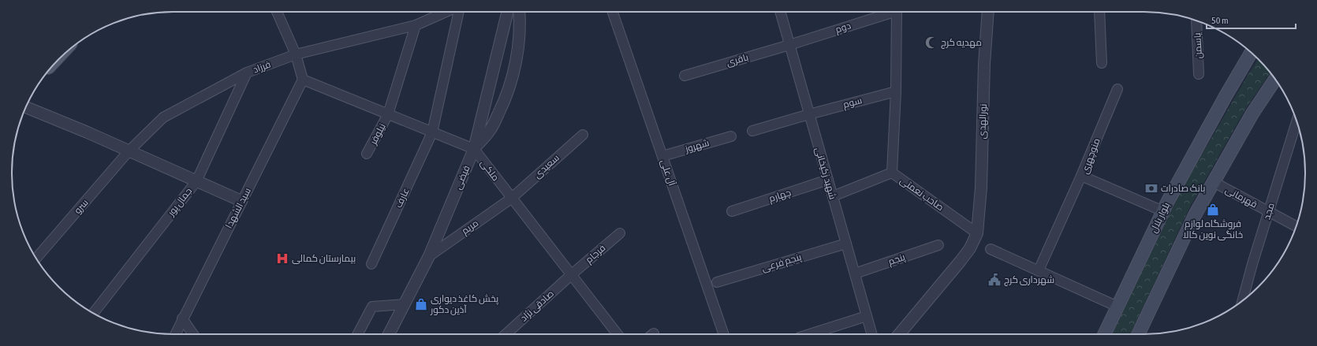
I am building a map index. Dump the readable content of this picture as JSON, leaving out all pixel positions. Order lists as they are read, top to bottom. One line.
{"streets":{"main road":["بلوار بلال"],"street":["دوم","یاسمن","باقری","فرزاد","سوم","نورالهدی","نیلوفر","شهروز","منوچهری","سعیدی","ملکی","آل علی","شهید زکیخانی","فیضی","صاحب نعمتی","چهارم","قهرمانی","عارف","جمال پور","سرو","سید الشهدا","مجد","مریم","فرجام","پنجم","پنجم فرعی","صادقی نژاد"]},"crossings":[["دوم","باقری"],["دوم","شهید زکیخانی"],["باقری","شهید زکیخانی"],["فرزاد","جمال پور"],["فرزاد","سرو"],["سوم","شهید زکیخانی"],["سوم","صاحب نعمتی"],["نورالهدی","صاحب نعمتی"],["شهروز","آل علی"],["منوچهری","بلوار بلال"],["سعیدی","ملکی"],["سعیدی","مریم"],["ملکی","فیضی"],["ملکی","مریم"],["ملکی","فرجام"],["ملکی","صادقی نژاد"],["شهید زکیخانی","چهارم"],["شهید زکیخانی","پنجم"],["شهید زکیخانی","پنجم فرعی"],["فیضی","مریم"],["قهرمانی","مجد"],["فرجام","صادقی نژاد"]],"places":{"mosque":["مهدیه کرج"],"bank":["بانک صادرات"],"shop":["فروشگاه لوازم خانگی نوین کالا","پخش کاغذ دیواری آذین دکور"],"hospital":["بیمارستان کمالی"],"public building":["شهرداری کرج"]},"scale_bar":"50 m"}
